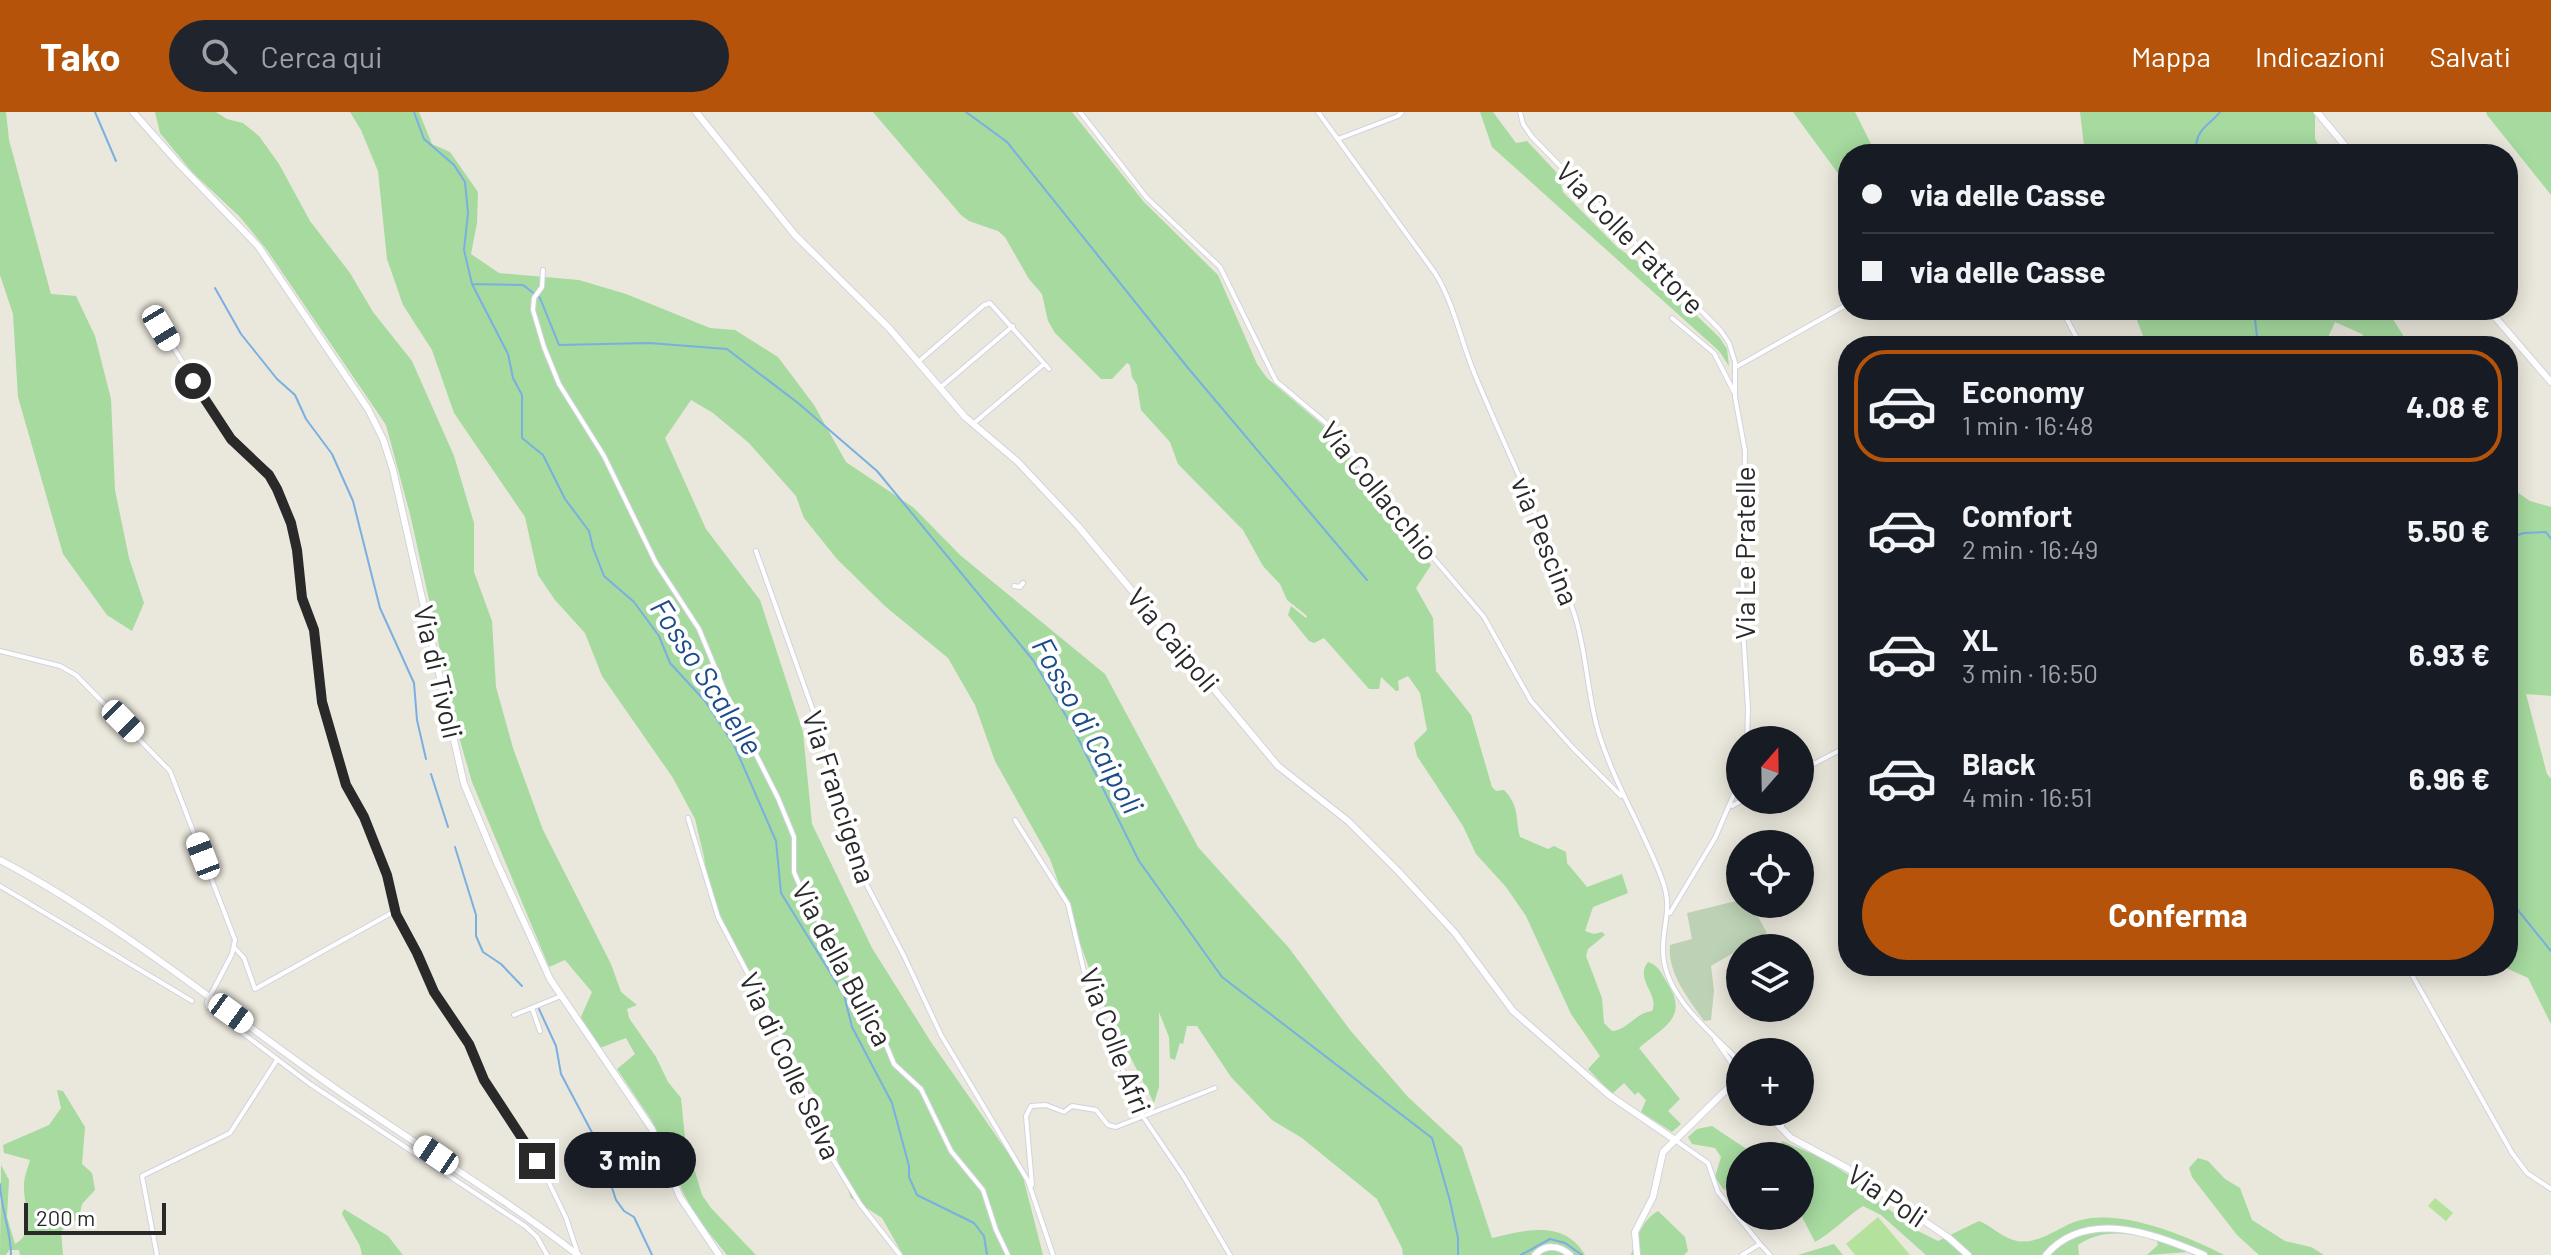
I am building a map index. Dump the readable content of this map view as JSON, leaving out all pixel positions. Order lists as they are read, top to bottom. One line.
{"streets":{"street":["Via Colle Fattore","Via Collacchio","via Pescina","Via Le Pratelle","Via Caipoli","Via di Tivoli","Via Francigena","Via della Bulica","Via Colle Afri","Via di Colle Selva","Via Poli"]},"crossings":[["Via Colle Fattore","Via Le Pratelle"],["Via Collacchio","via Pescina"]],"water":["Fosso Scalelle","Fosso di Caipoli"],"scale_bar":"200 m","north":"top","page":{"header":"Tako","search":"Cerca qui","nav":["Mappa","Indicazioni","Salvati"],"banner":["via delle Casse","via delle Casse"],"list":[{"name":"Economy","note":"1 min · 16:48","value":"4.08 €"},{"name":"Comfort","note":"2 min · 16:49","value":"5.50 €"},{"name":"XL","note":"3 min · 16:50","value":"6.93 €"},{"name":"Black","note":"4 min · 16:51","value":"6.96 €"}],"map_buttons":["+","−"],"buttons":"Conferma","bubble":"3 min","scale":"200 m"}}
